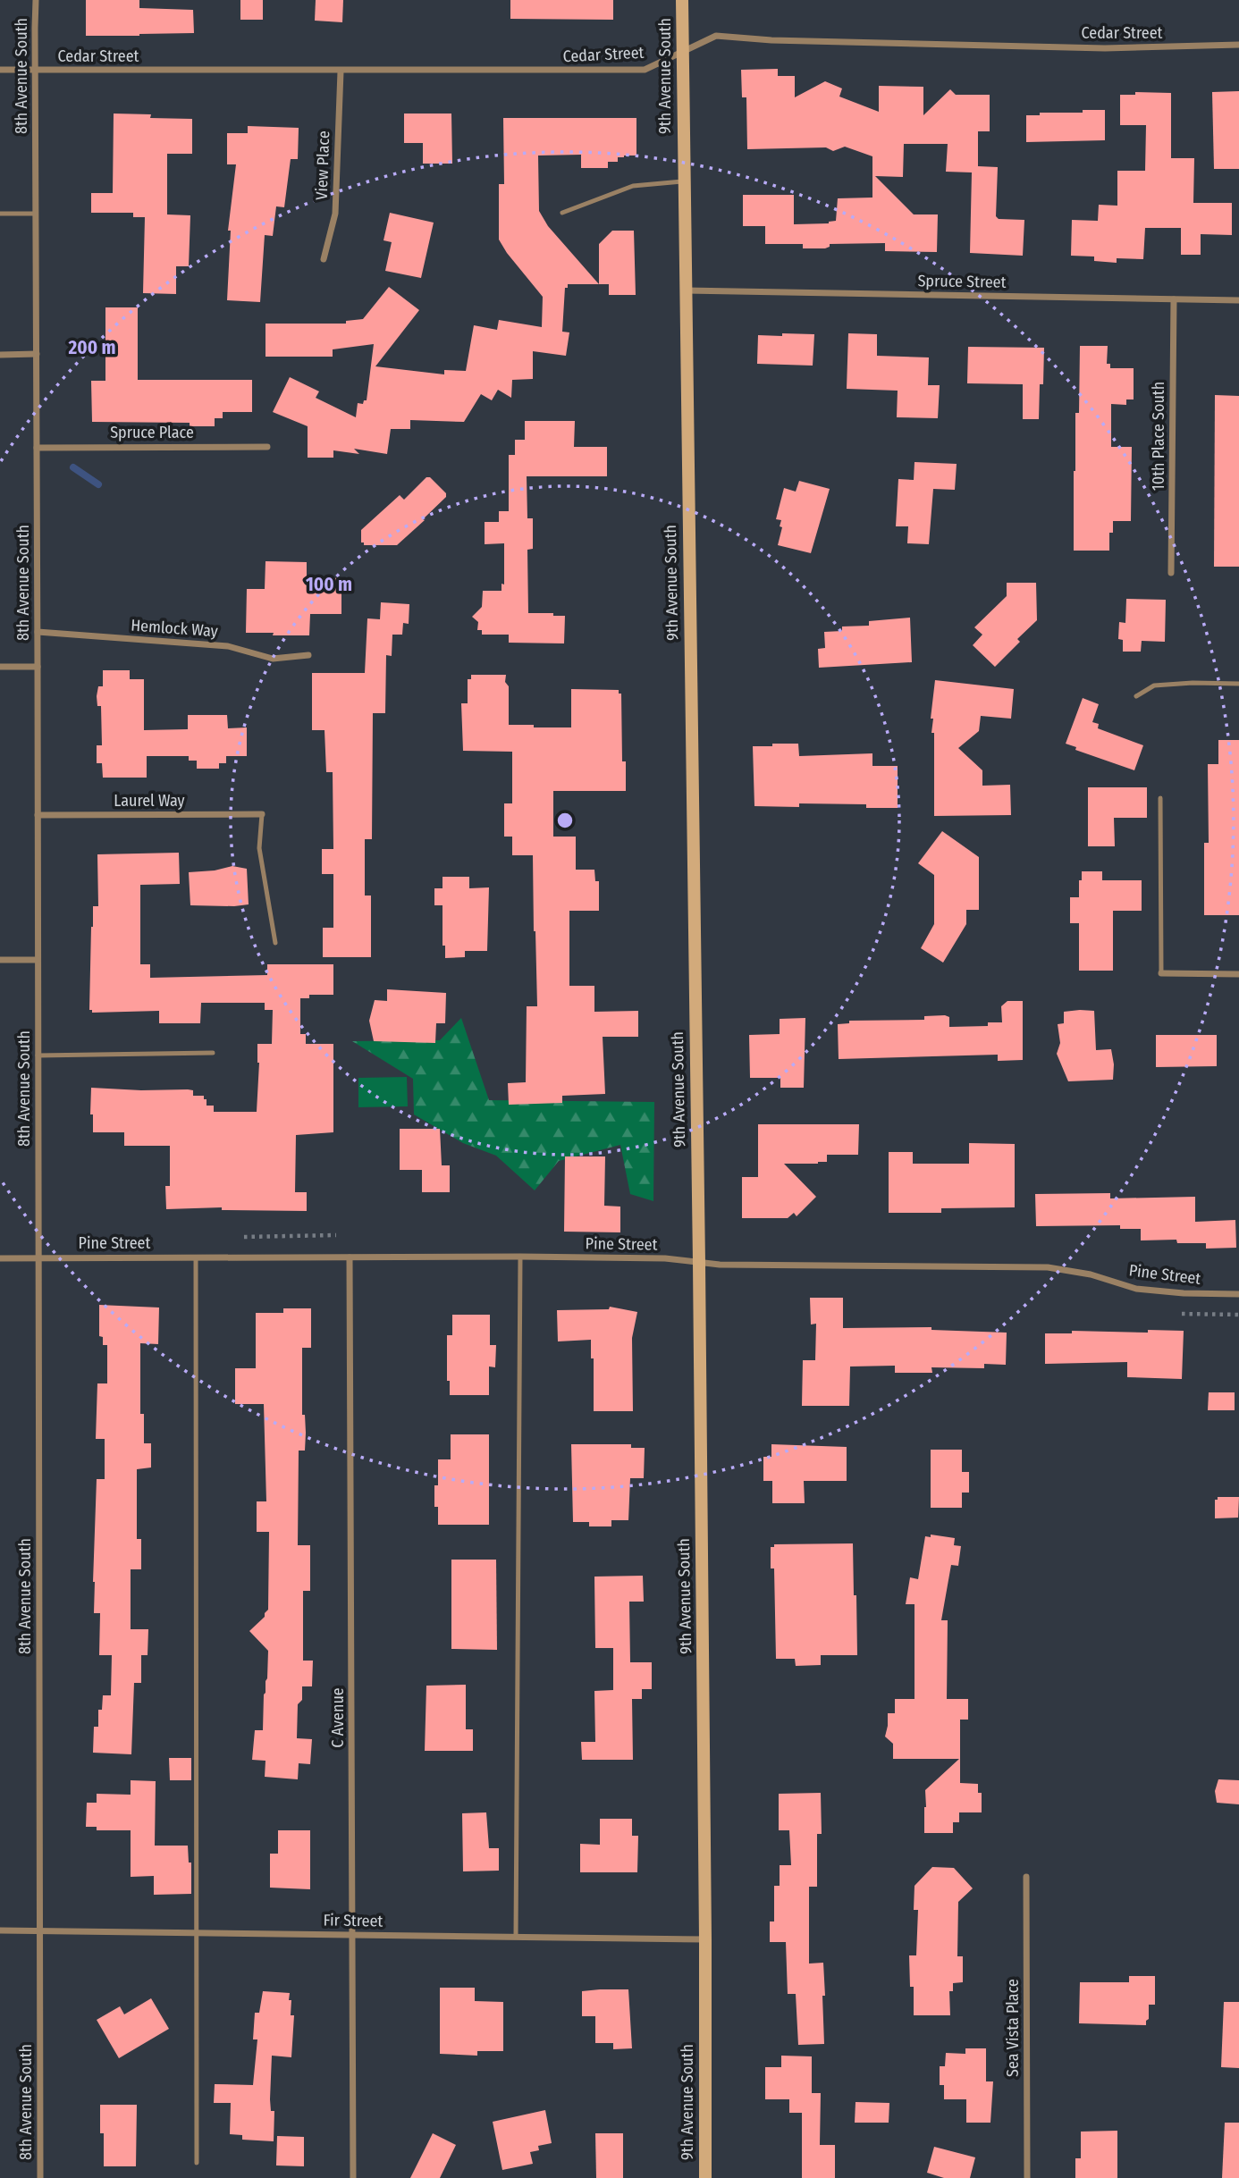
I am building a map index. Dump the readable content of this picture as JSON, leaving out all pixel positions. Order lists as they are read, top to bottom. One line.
{"streets":{"main road":["9th Avenue South"],"street":["Cedar Street","8th Avenue South","View Place","Spruce Street","Spruce Place","10th Place South","Hemlock Way","Laurel Way","Pine Street","C Avenue","Fir Street","Sea Vista Place"]},"crossings":[["Cedar Street","8th Avenue South"],["Cedar Street","9th Avenue South"],["Cedar Street","View Place"],["8th Avenue South","Spruce Place"],["8th Avenue South","Hemlock Way"],["8th Avenue South","Laurel Way"],["8th Avenue South","Pine Street"],["8th Avenue South","Fir Street"],["9th Avenue South","Spruce Street"],["9th Avenue South","Pine Street"],["9th Avenue South","Fir Street"],["Spruce Street","10th Place South"],["Pine Street","C Avenue"],["C Avenue","Fir Street"]],"rings":["200 m","100 m"]}
